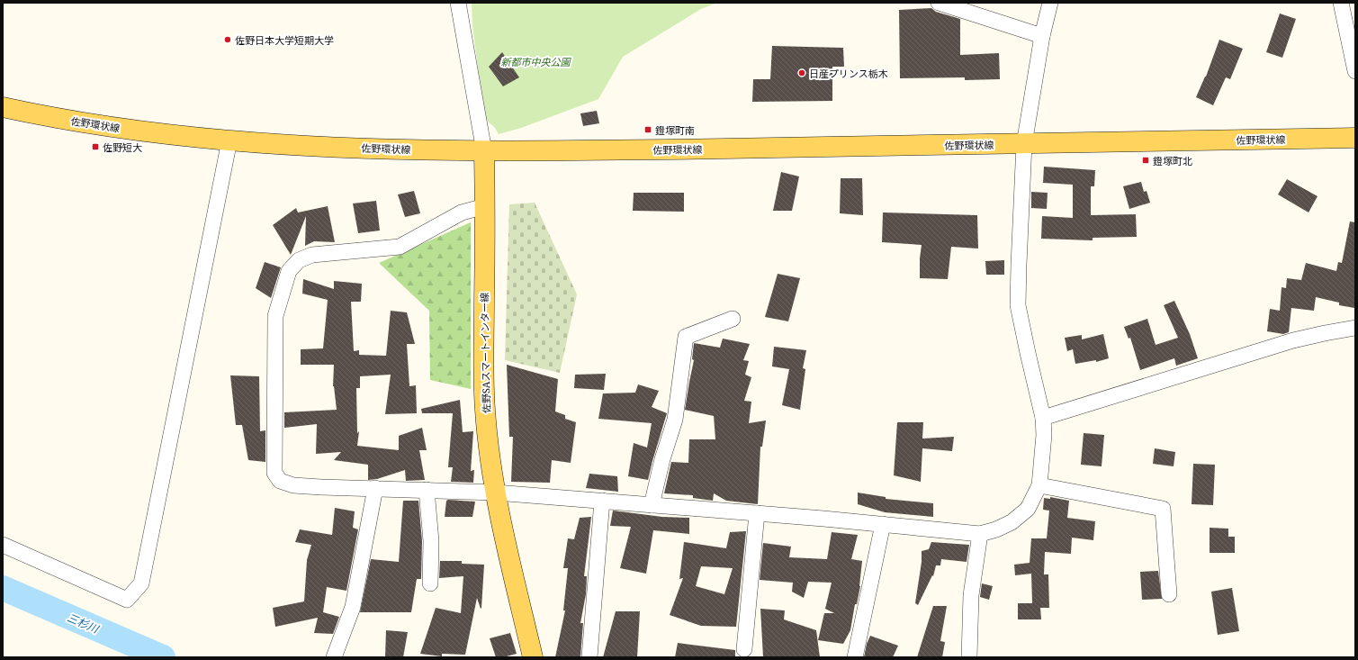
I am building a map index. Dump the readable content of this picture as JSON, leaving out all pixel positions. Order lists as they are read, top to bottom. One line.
{"streets":{"main road":["佐野環状線","佐野SAスマートインター線"]},"crossings":[["佐野環状線","佐野SAスマートインター線"]],"water":["三杉川"],"parks":["新都市中央公園"],"places":{"other":["佐野日本大学短期大学","日産プリンス栃木"],"transit":["鐙塚町南","佐野短大","鐙塚町北"]}}
